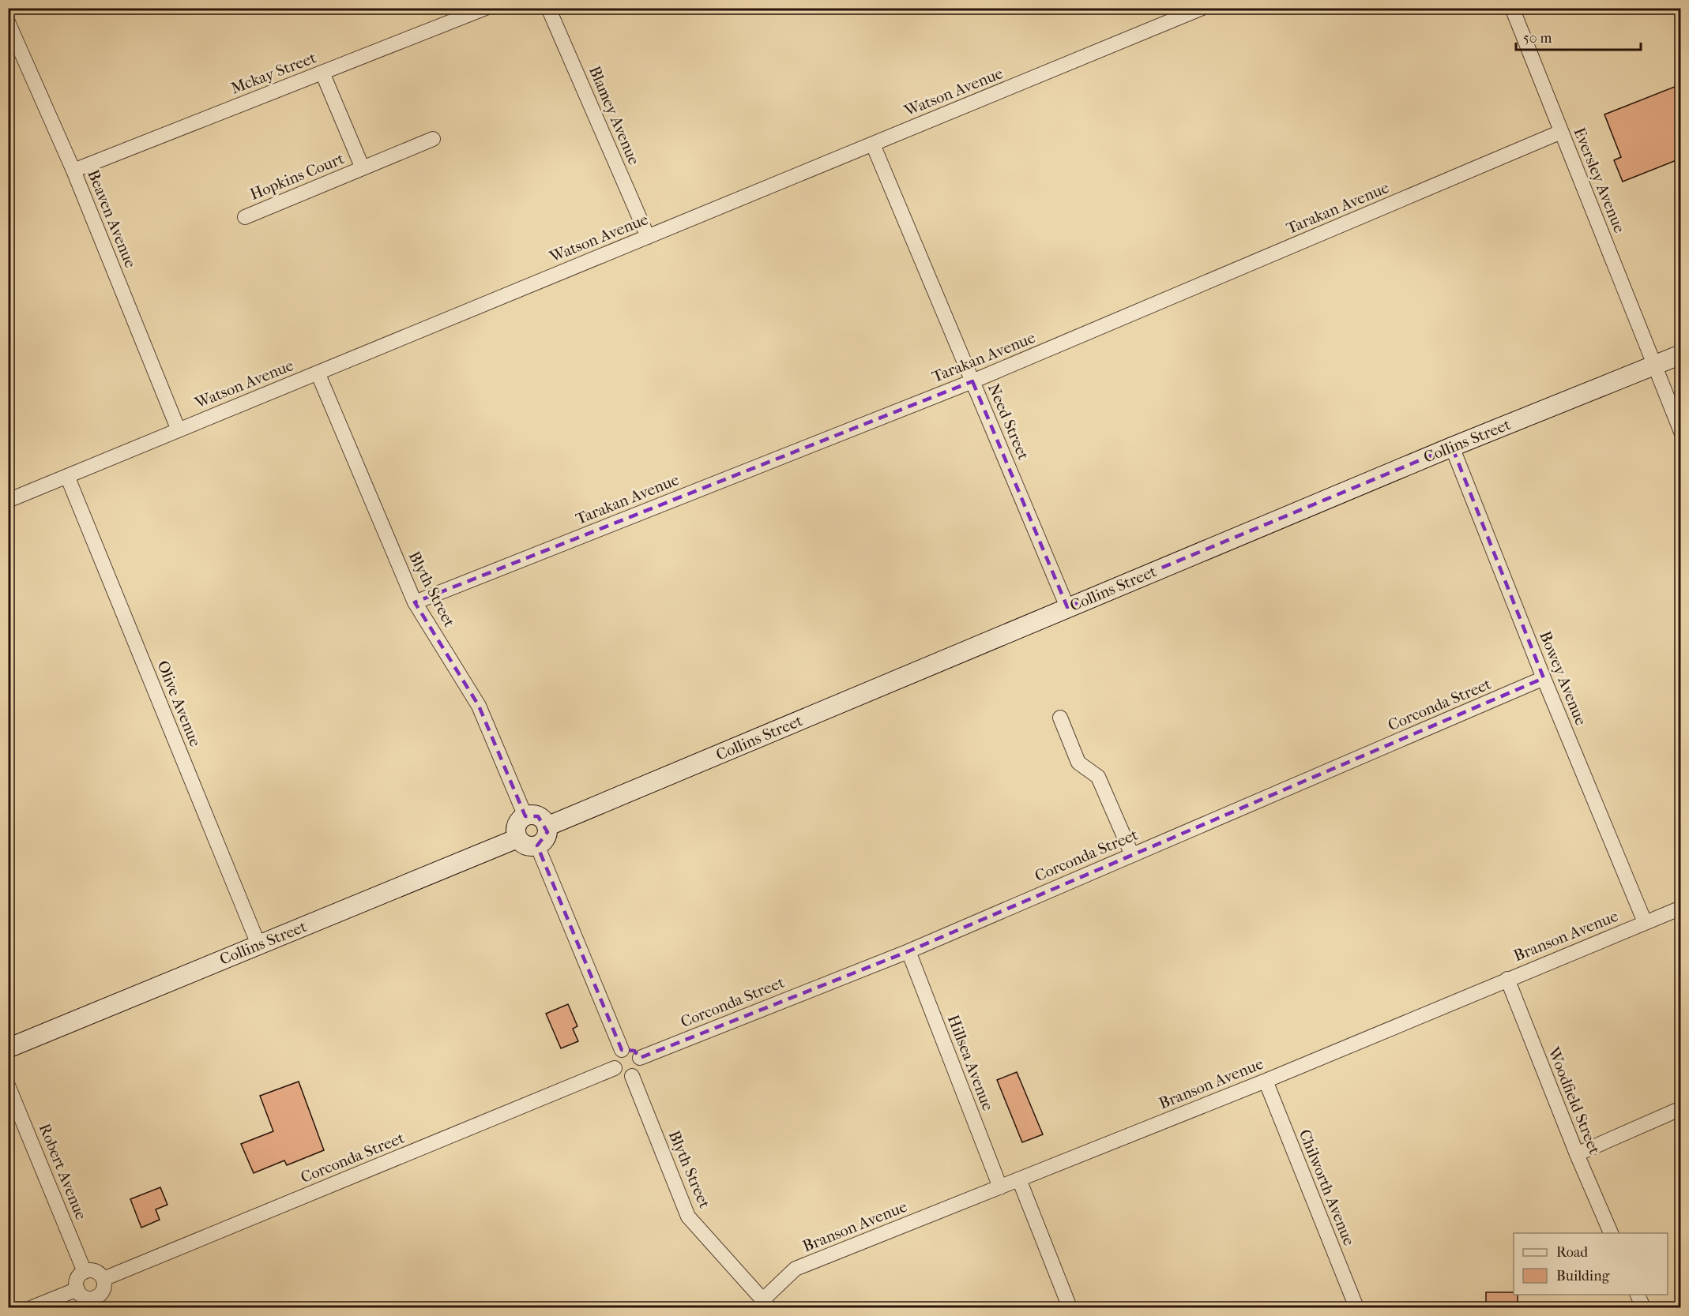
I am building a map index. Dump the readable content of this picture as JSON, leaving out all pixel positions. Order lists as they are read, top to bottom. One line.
{"streets":{"street":["Mckay Street","Watson Avenue","Blamey Avenue","Hopkins Court","Eversley Avenue","Tarakan Avenue","Beaven Avenue","Need Street","Collins Street","Blyth Street","Bowey Avenue","Olive Avenue","Corconda Street","Branson Avenue","Hillsea Avenue","Woodfield Street","Robert Avenue","Chilworth Avenue"]},"crossings":[["Mckay Street","Hopkins Court"],["Mckay Street","Beaven Avenue"],["Watson Avenue","Blamey Avenue"],["Watson Avenue","Beaven Avenue"],["Watson Avenue","Need Street"],["Watson Avenue","Blyth Street"],["Watson Avenue","Olive Avenue"],["Eversley Avenue","Tarakan Avenue"],["Eversley Avenue","Collins Street"],["Tarakan Avenue","Need Street"],["Tarakan Avenue","Blyth Street"],["Need Street","Collins Street"],["Collins Street","Blyth Street"],["Collins Street","Bowey Avenue"],["Collins Street","Olive Avenue"],["Blyth Street","Corconda Street"],["Blyth Street","Branson Avenue"],["Bowey Avenue","Corconda Street"],["Bowey Avenue","Branson Avenue"],["Corconda Street","Hillsea Avenue"],["Corconda Street","Robert Avenue"],["Branson Avenue","Hillsea Avenue"],["Branson Avenue","Woodfield Street"],["Branson Avenue","Chilworth Avenue"]],"legend":["Road","Building"],"scale_bar":"50 m"}
